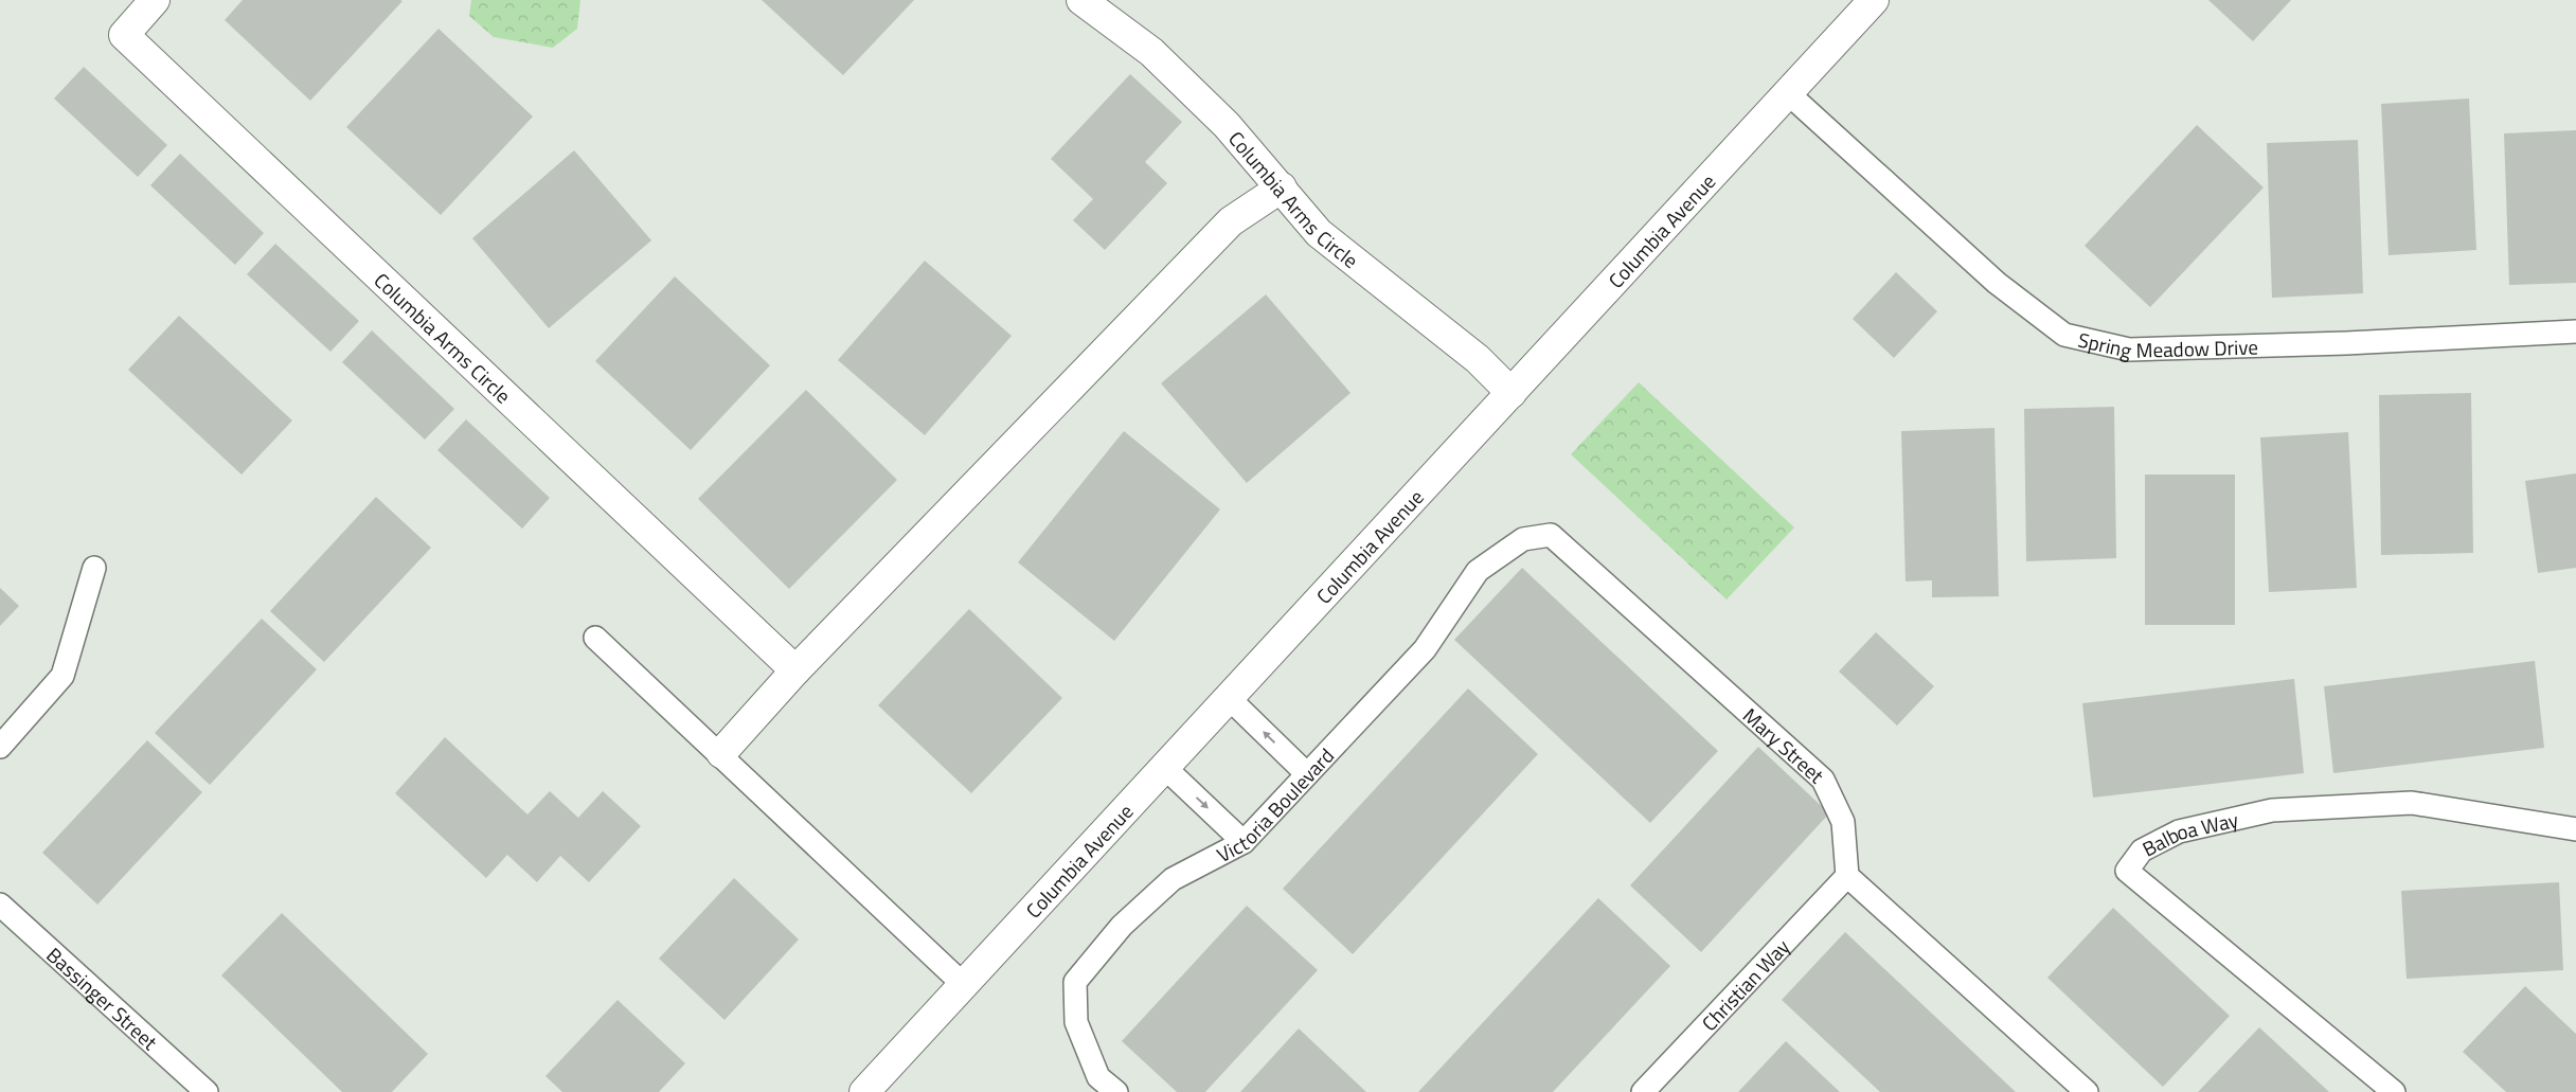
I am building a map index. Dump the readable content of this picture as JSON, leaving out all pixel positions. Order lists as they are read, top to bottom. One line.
{"streets":{"street":["Columbia Arms Circle","Columbia Avenue"],"lane":["Spring Meadow Drive","Mary Street","Victoria Boulevard","Balboa Way","Christian Way","Bassinger Street"]},"crossings":[["Columbia Arms Circle","Columbia Avenue"],["Columbia Avenue","Spring Meadow Drive"],["Mary Street","Victoria Boulevard"],["Mary Street","Christian Way"]]}
